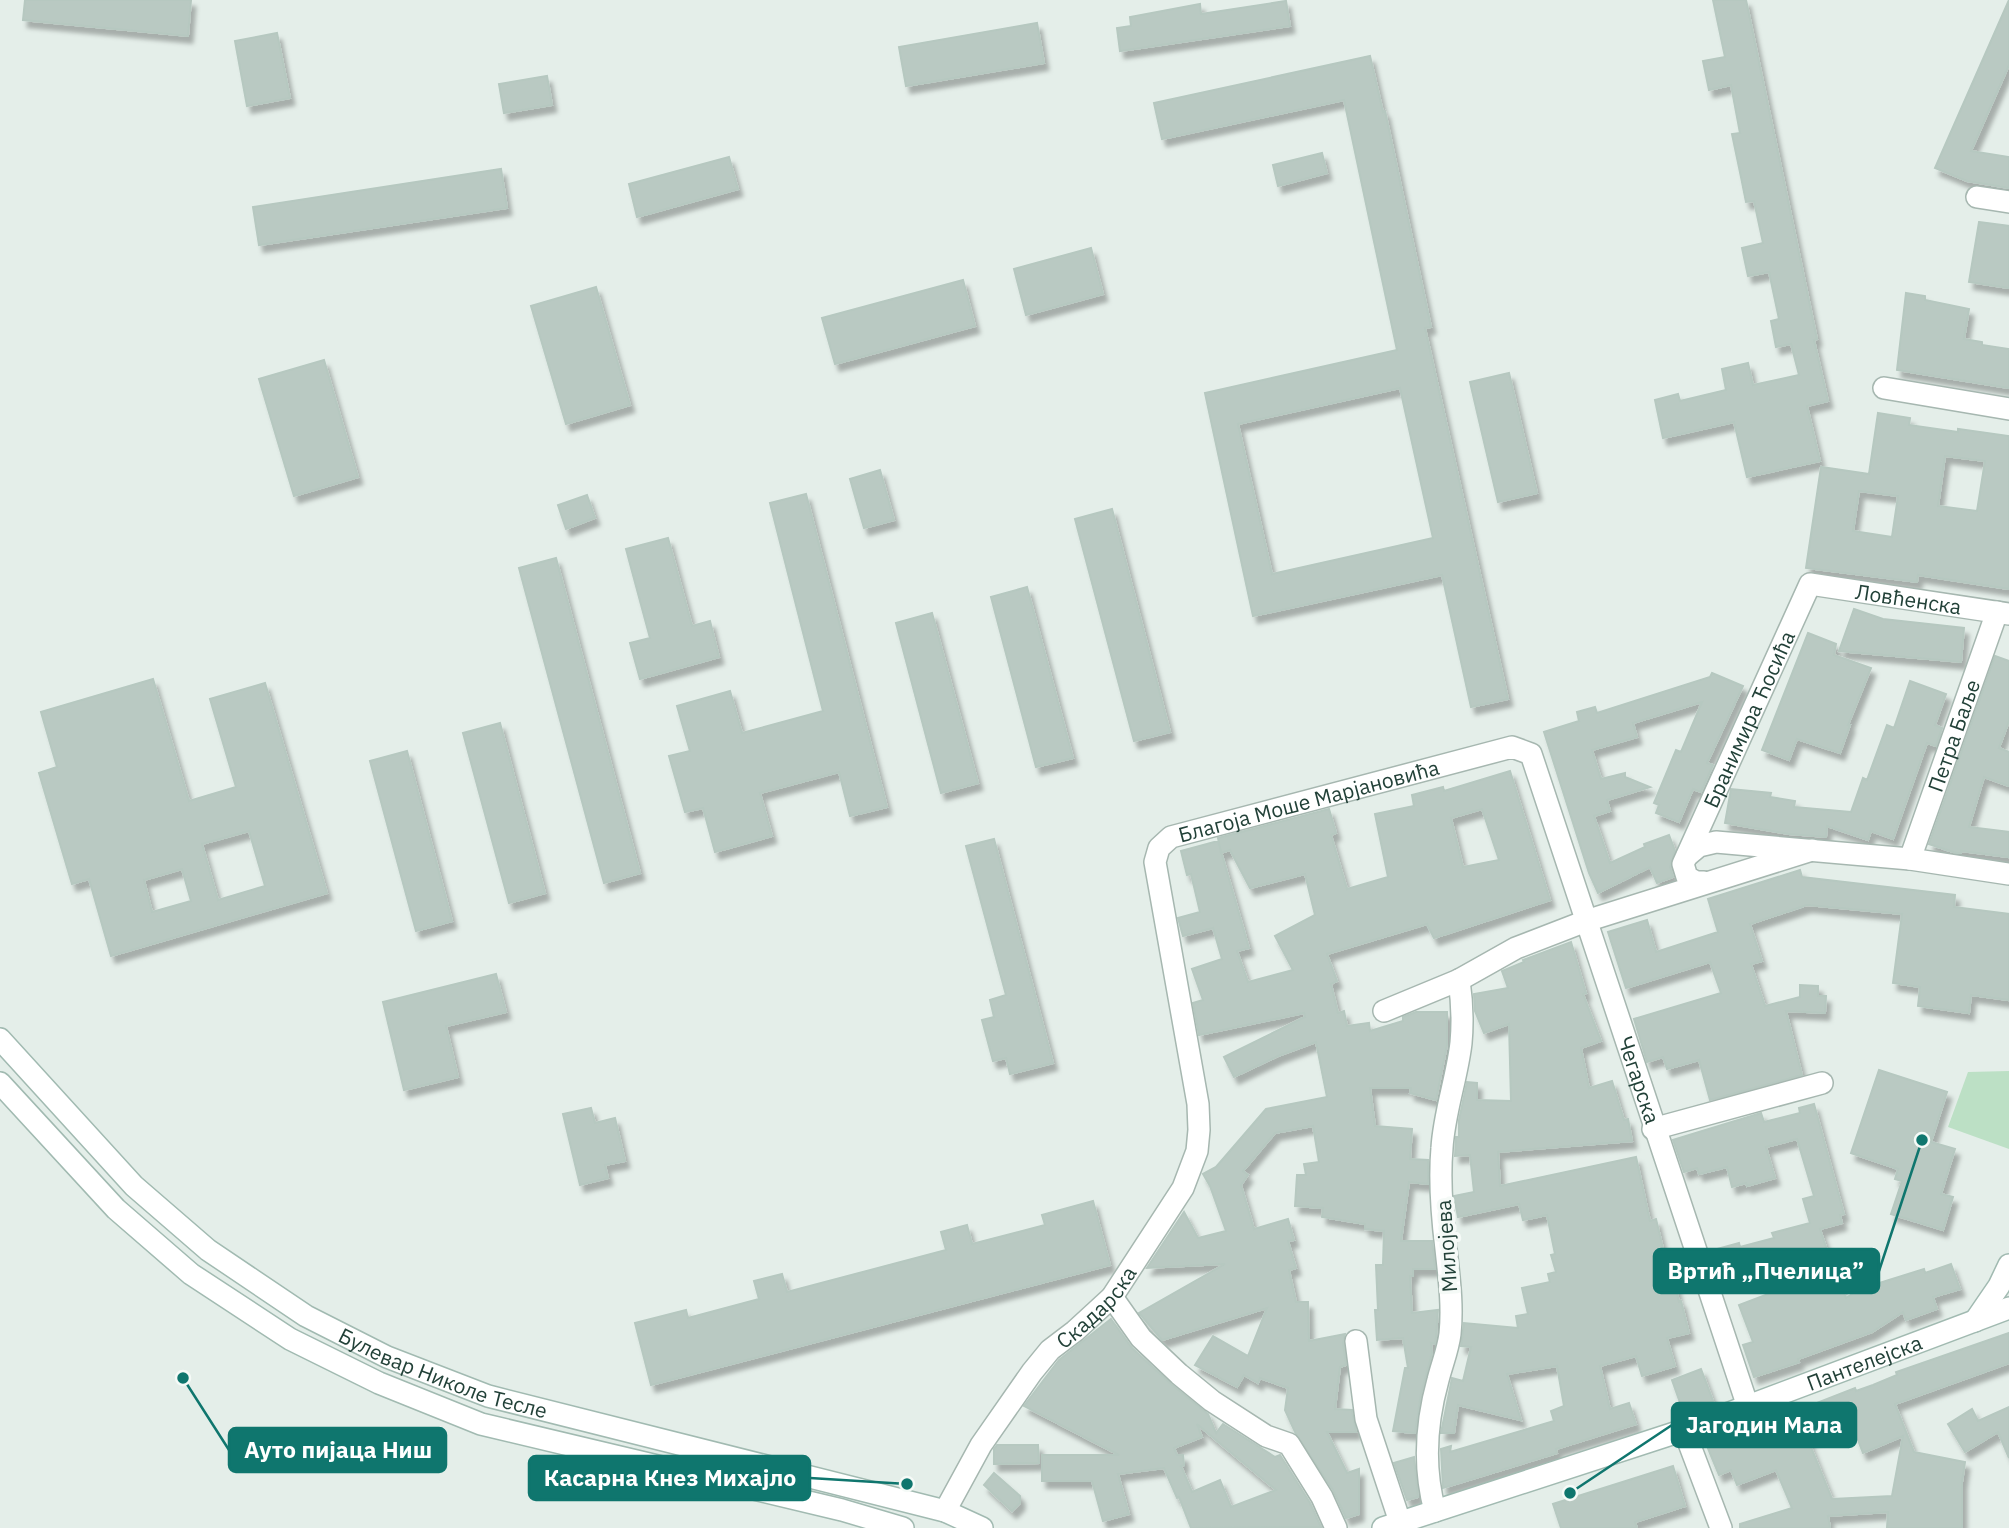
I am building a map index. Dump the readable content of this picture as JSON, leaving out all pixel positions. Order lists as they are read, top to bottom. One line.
{"streets":{"street":["Ловћенска","Бранимира Ћосића","Петра Баље","Благоја Моше Марјановића","Чегарска","Милојева","Скадарска","Пантелејска","Булевар Николе Тесле"]},"crossings":[["Ловћенска","Бранимира Ћосића"],["Ловћенска","Петра Баље"],["Благоја Моше Марјановића","Чегарска"],["Благоја Моше Марјановића","Скадарска"],["Чегарска","Пантелејска"],["Милојева","Пантелејска"],["Скадарска","Булевар Николе Тесле"]],"places":["Вртић „Пчелица”","Ауто пијаца Ниш","Касарна Кнез Михајло","Јагодин Мала"]}
